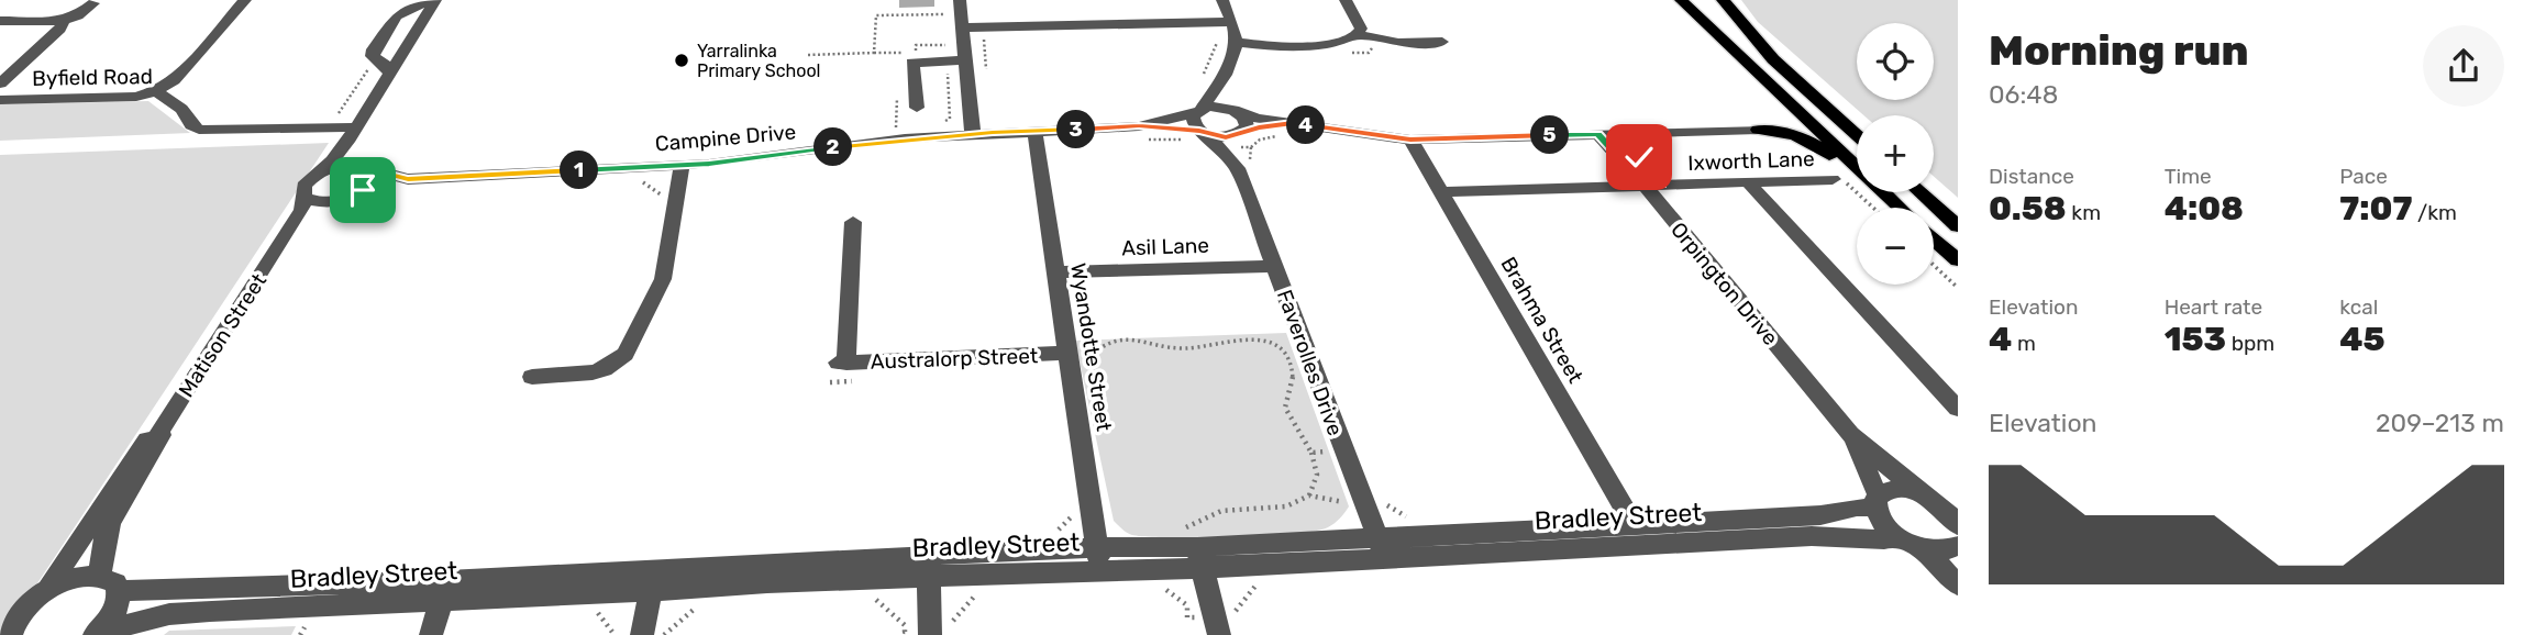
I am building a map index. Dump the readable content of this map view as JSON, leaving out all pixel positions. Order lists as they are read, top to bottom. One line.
{"streets":{"street":["Byfield Road","Campine Drive","Ixworth Lane","Asil Lane","Orpington Drive","Brahma Street","Matison Street","Wyandotte Street","Australorp Street","Faverolles Drive","Bradley Street"]},"crossings":[["Campine Drive","Matison Street"],["Campine Drive","Wyandotte Street"],["Campine Drive","Faverolles Drive"],["Ixworth Lane","Orpington Drive"],["Ixworth Lane","Brahma Street"],["Asil Lane","Wyandotte Street"],["Asil Lane","Faverolles Drive"],["Orpington Drive","Bradley Street"],["Brahma Street","Bradley Street"],["Wyandotte Street","Australorp Street"],["Wyandotte Street","Bradley Street"],["Faverolles Drive","Bradley Street"]],"places":["Yarralinka Primary School"],"page":{"heading":["Morning run","06:48"],"map_buttons":["+","−"],"pins":["4","3","5","2","1"],"stats":[["Distance","0.58 km"],["Time","4:08"],["Pace","7:07 /km"],["Elevation","4 m"],["Heart rate","153 bpm"],["kcal","45"]],"chart":["Elevation","209–213 m"]}}
